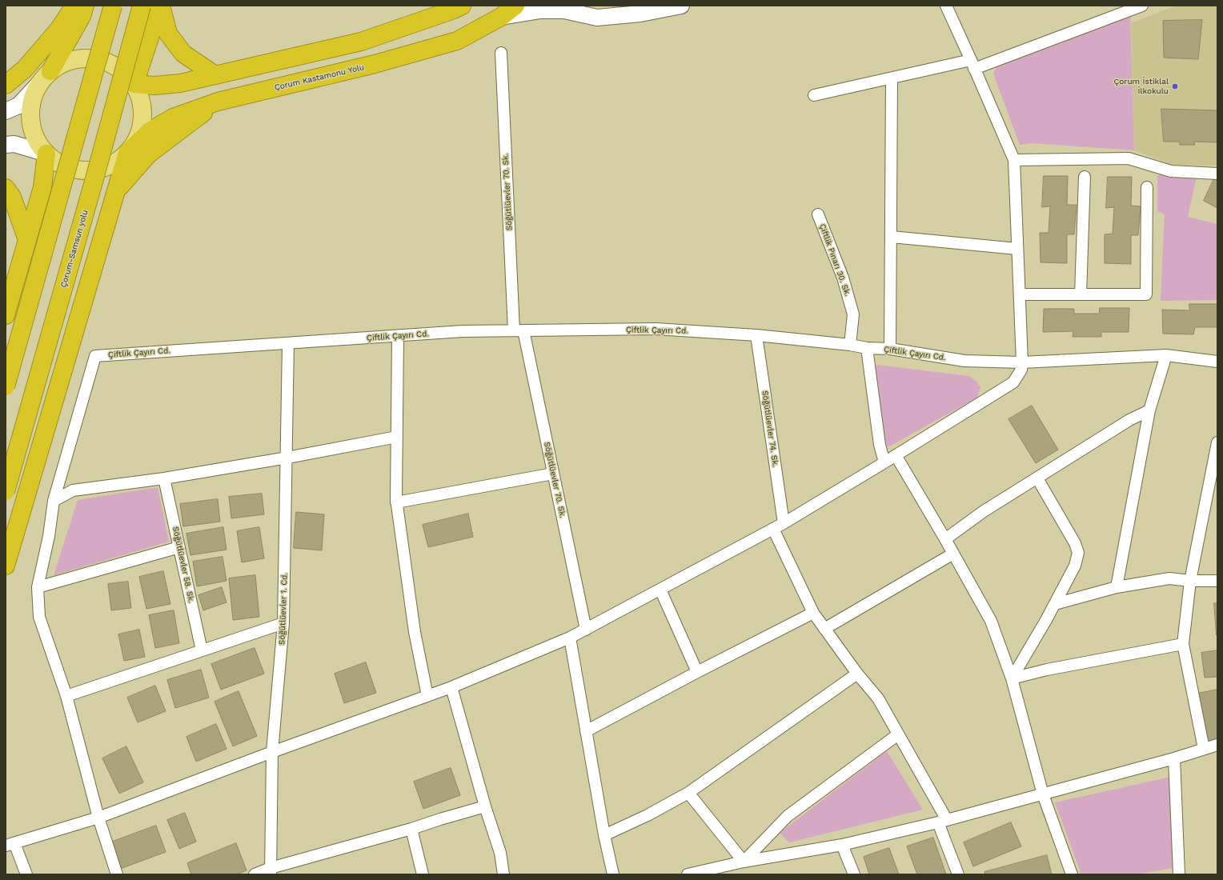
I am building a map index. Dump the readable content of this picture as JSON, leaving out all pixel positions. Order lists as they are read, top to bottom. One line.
{"streets":{"highway":["Çorum Kastamonu Yolu","Çorum-Samsun yolu"],"street":["Söğütlüevler 70. Sk.","Çiftlik Pınarı 30. Sk.","Çiftlik Çayırı Cd.","Söğütlüevler 74. Sk.","Söğütlüevler 58. Sk.","Söğütlüevler 1. Cd."]},"crossings":[["Söğütlüevler 70. Sk.","Çiftlik Çayırı Cd."],["Çiftlik Pınarı 30. Sk.","Çiftlik Çayırı Cd."],["Çiftlik Çayırı Cd.","Söğütlüevler 74. Sk."],["Çiftlik Çayırı Cd.","Söğütlüevler 1. Cd."]],"places":["Çorum İstiklal İlkokulu"]}
